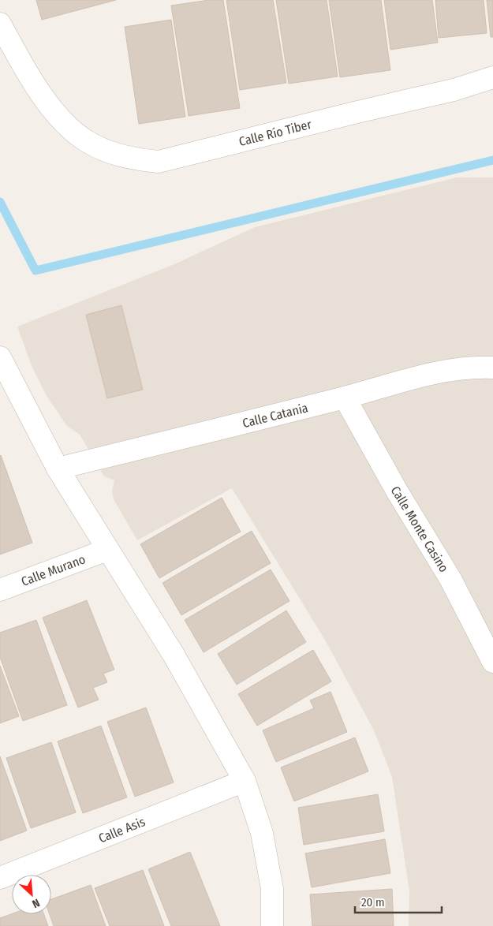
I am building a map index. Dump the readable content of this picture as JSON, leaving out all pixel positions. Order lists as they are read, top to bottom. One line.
{"streets":{"street":["Calle Río Tiber","Calle Catania","Calle Monte Casino","Calle Murano","Calle Asis"]},"crossings":[["Calle Catania","Calle Monte Casino"]],"scale_bar":"20 m","north":"bottom right"}
